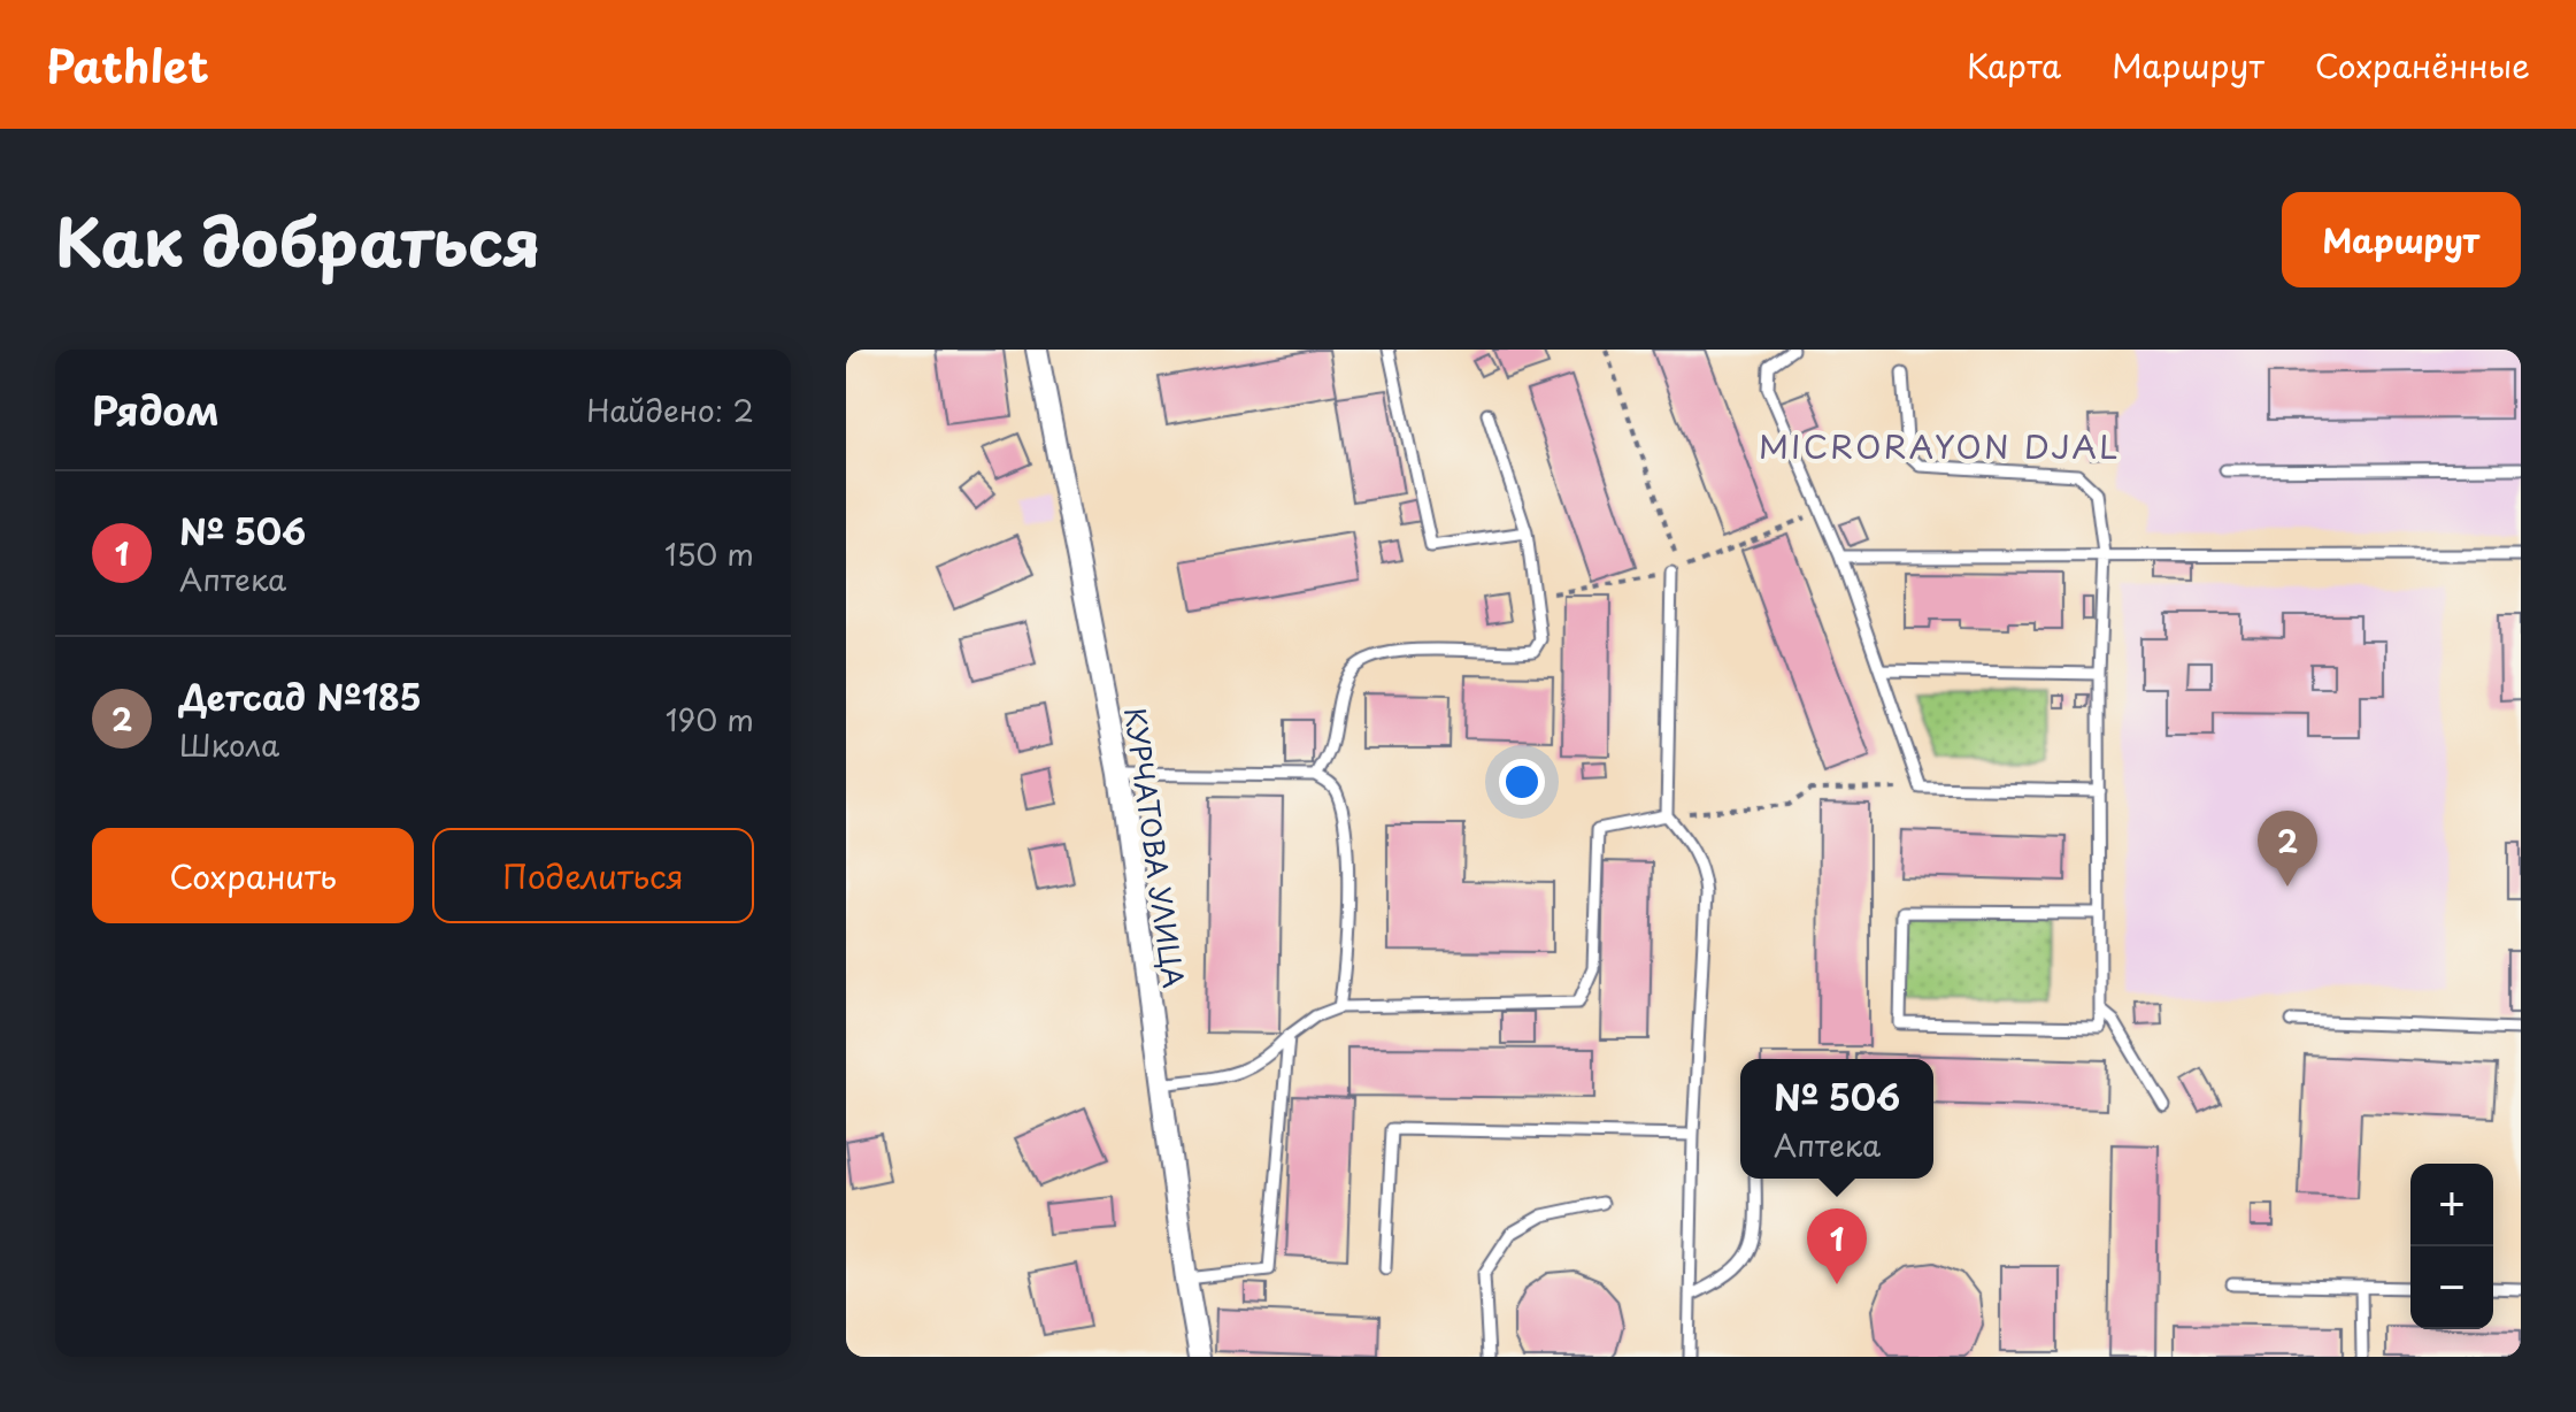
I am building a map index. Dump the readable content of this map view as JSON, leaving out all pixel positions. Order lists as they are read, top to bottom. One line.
{"streets":{"street":["КУРЧАТОВА УЛИЦА"]},"districts":["MICRORAYON DJAL"],"page":{"header":"Pathlet","nav":["Карта","Маршрут","Сохранённые"],"title":"Как добраться","buttons":["Маршрут",["Сохранить","Поделиться"]],"heading":["Рядом","Найдено: 2"],"list":[{"mark":"1","name":"№ 506","note":"Аптека","value":"150 m"},{"mark":"2","name":"Детсад №185","note":"Школа","value":"190 m"}],"pins":["2","1"],"popup":["№ 506","Аптека"],"map_buttons":["+","−"]}}
